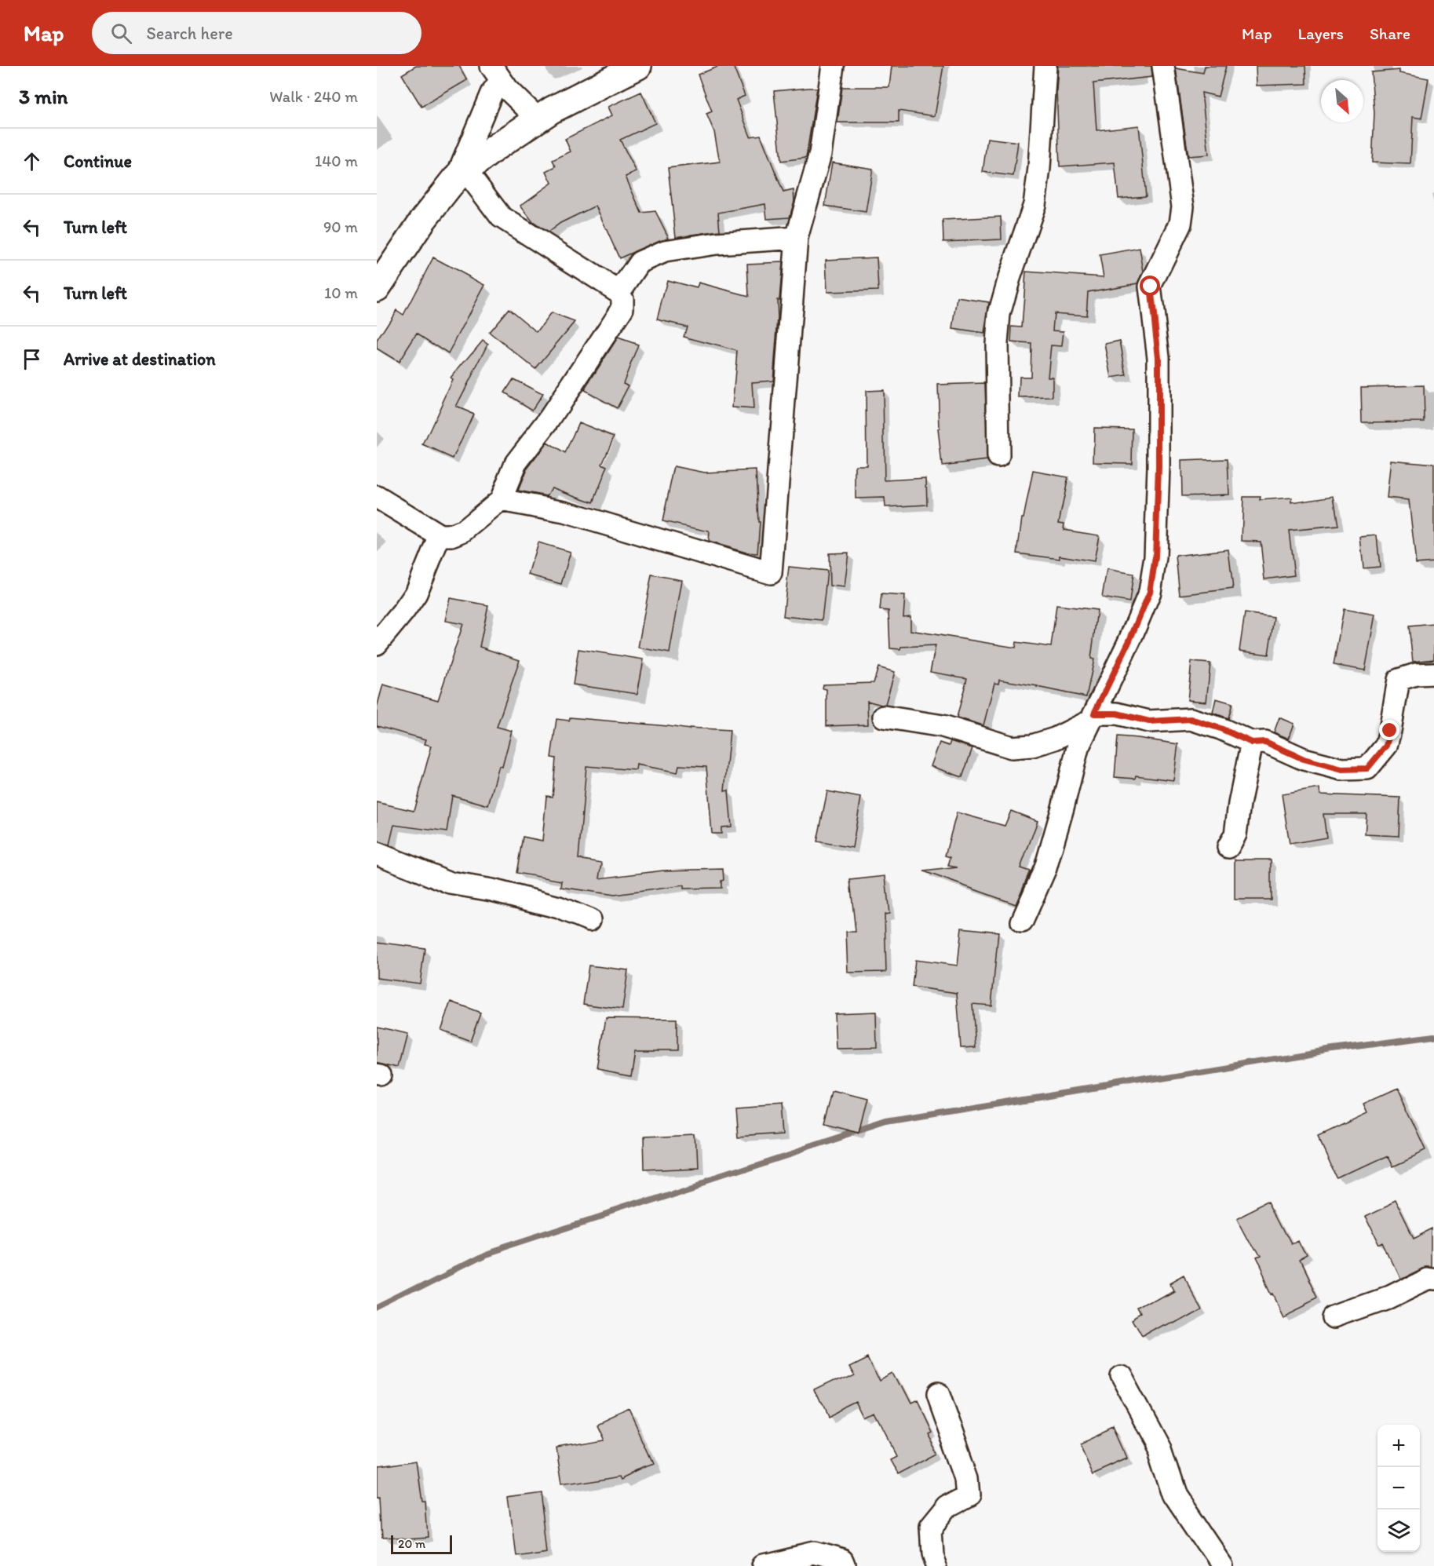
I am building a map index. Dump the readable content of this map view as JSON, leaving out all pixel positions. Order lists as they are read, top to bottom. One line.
{"scale_bar":"20 m","north":"bottom right","page":{"header":"Map","search":"Search here","nav":["Map","Layers","Share"],"heading":["3 min","Walk · 240 m"],"list":[["Continue","140 m"],["Turn left","90 m"],["Turn left","10 m"],"Arrive at destination"],"map_buttons":["+","−"],"scale":"20 m"}}
